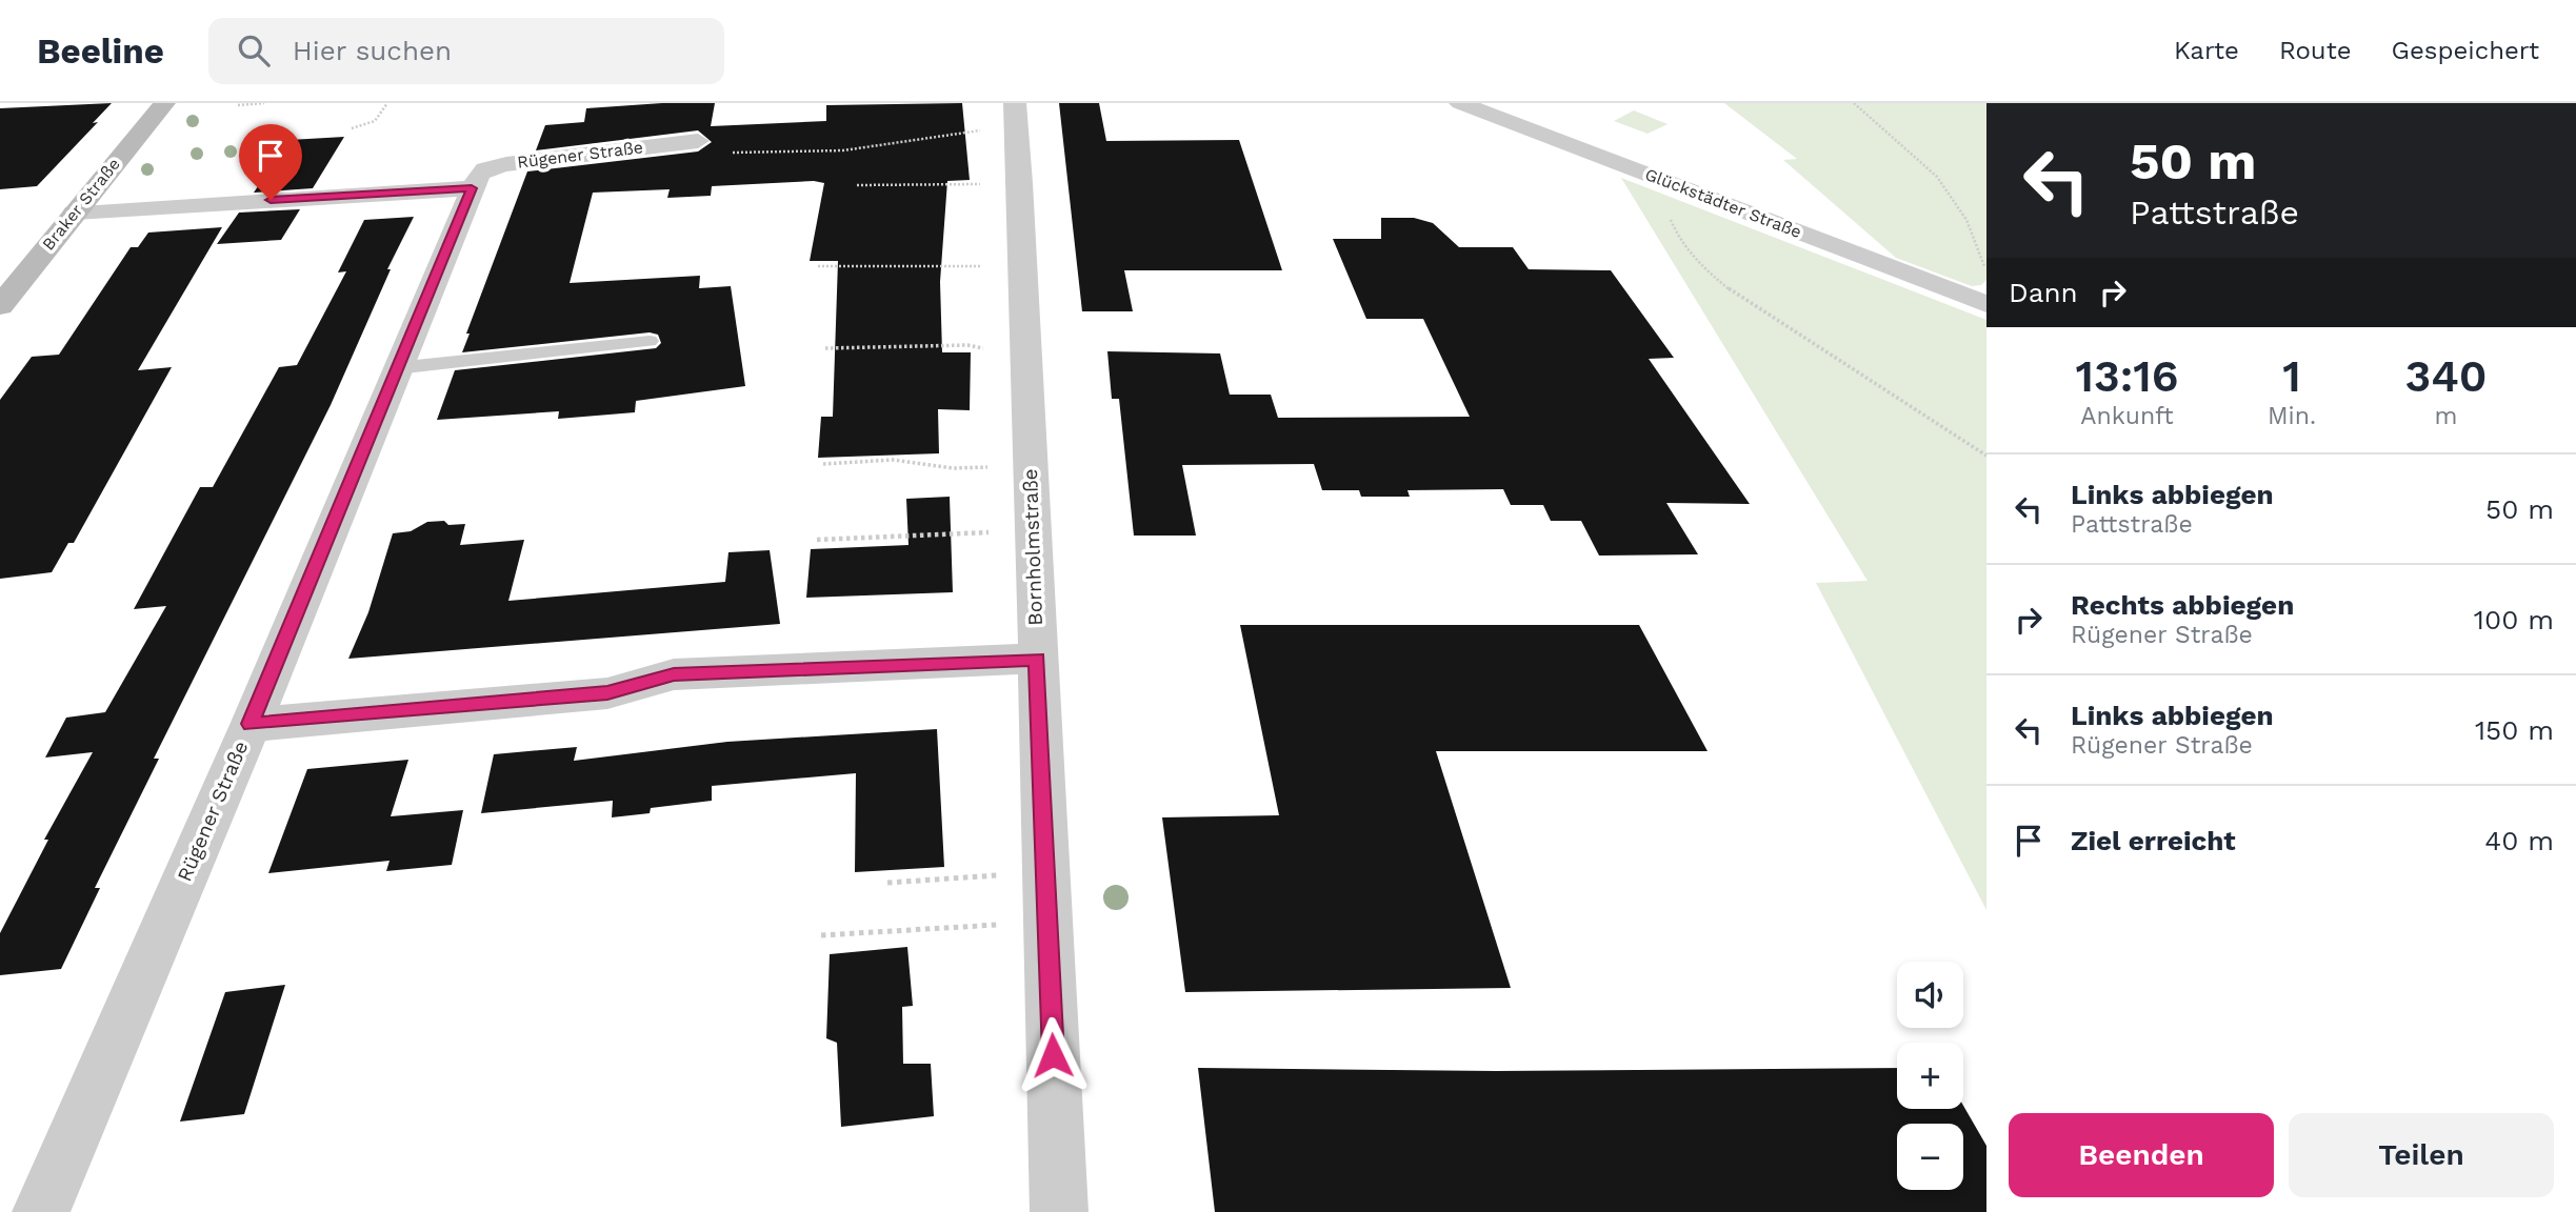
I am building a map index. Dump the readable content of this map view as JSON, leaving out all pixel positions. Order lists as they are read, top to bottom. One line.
{"streets":{"main road":["Braker Straße"],"street":["Rügener Straße","Glückstädter Straße","Bornholmstraße"]},"page":{"header":"Beeline","search":"Hier suchen","nav":["Karte","Route","Gespeichert"],"turn":["50 m","Pattstraße"],"then":"Dann","eta":["13:16","Ankunft","1","Min.","340","m"],"list":[{"name":"Links abbiegen","note":"Pattstraße","value":"50 m"},{"name":"Rechts abbiegen","note":"Rügener Straße","value":"100 m"},{"name":"Links abbiegen","note":"Rügener Straße","value":"150 m"},{"name":"Ziel erreicht","value":"40 m"}],"map_buttons":["+","−"],"buttons":["Beenden","Teilen"]}}
